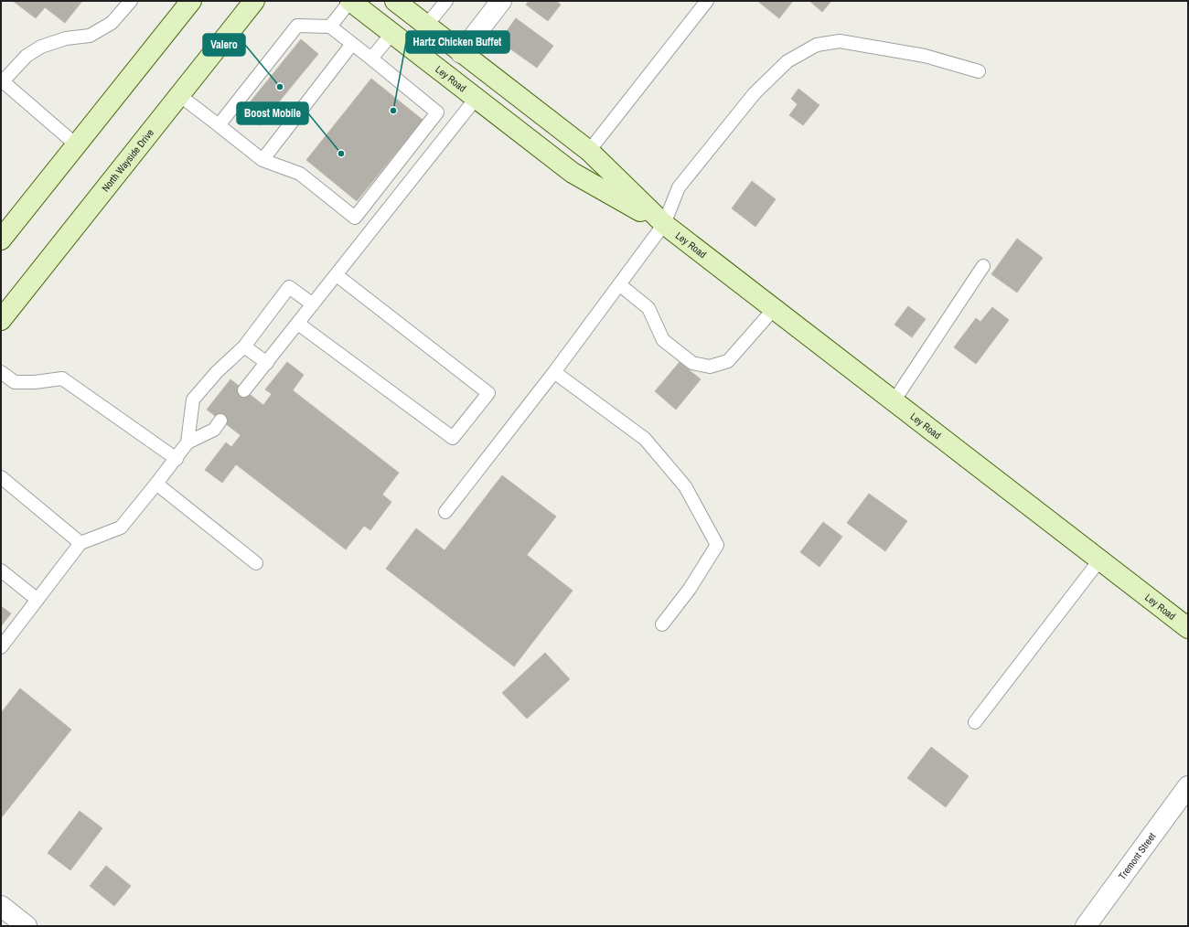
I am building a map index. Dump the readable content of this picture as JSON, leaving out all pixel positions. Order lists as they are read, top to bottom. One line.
{"streets":{"main road":["Ley Road","North Wayside Drive"],"street":["Tremont Street"]},"places":["Valero","Hartz Chicken Buffet","Boost Mobile"]}
